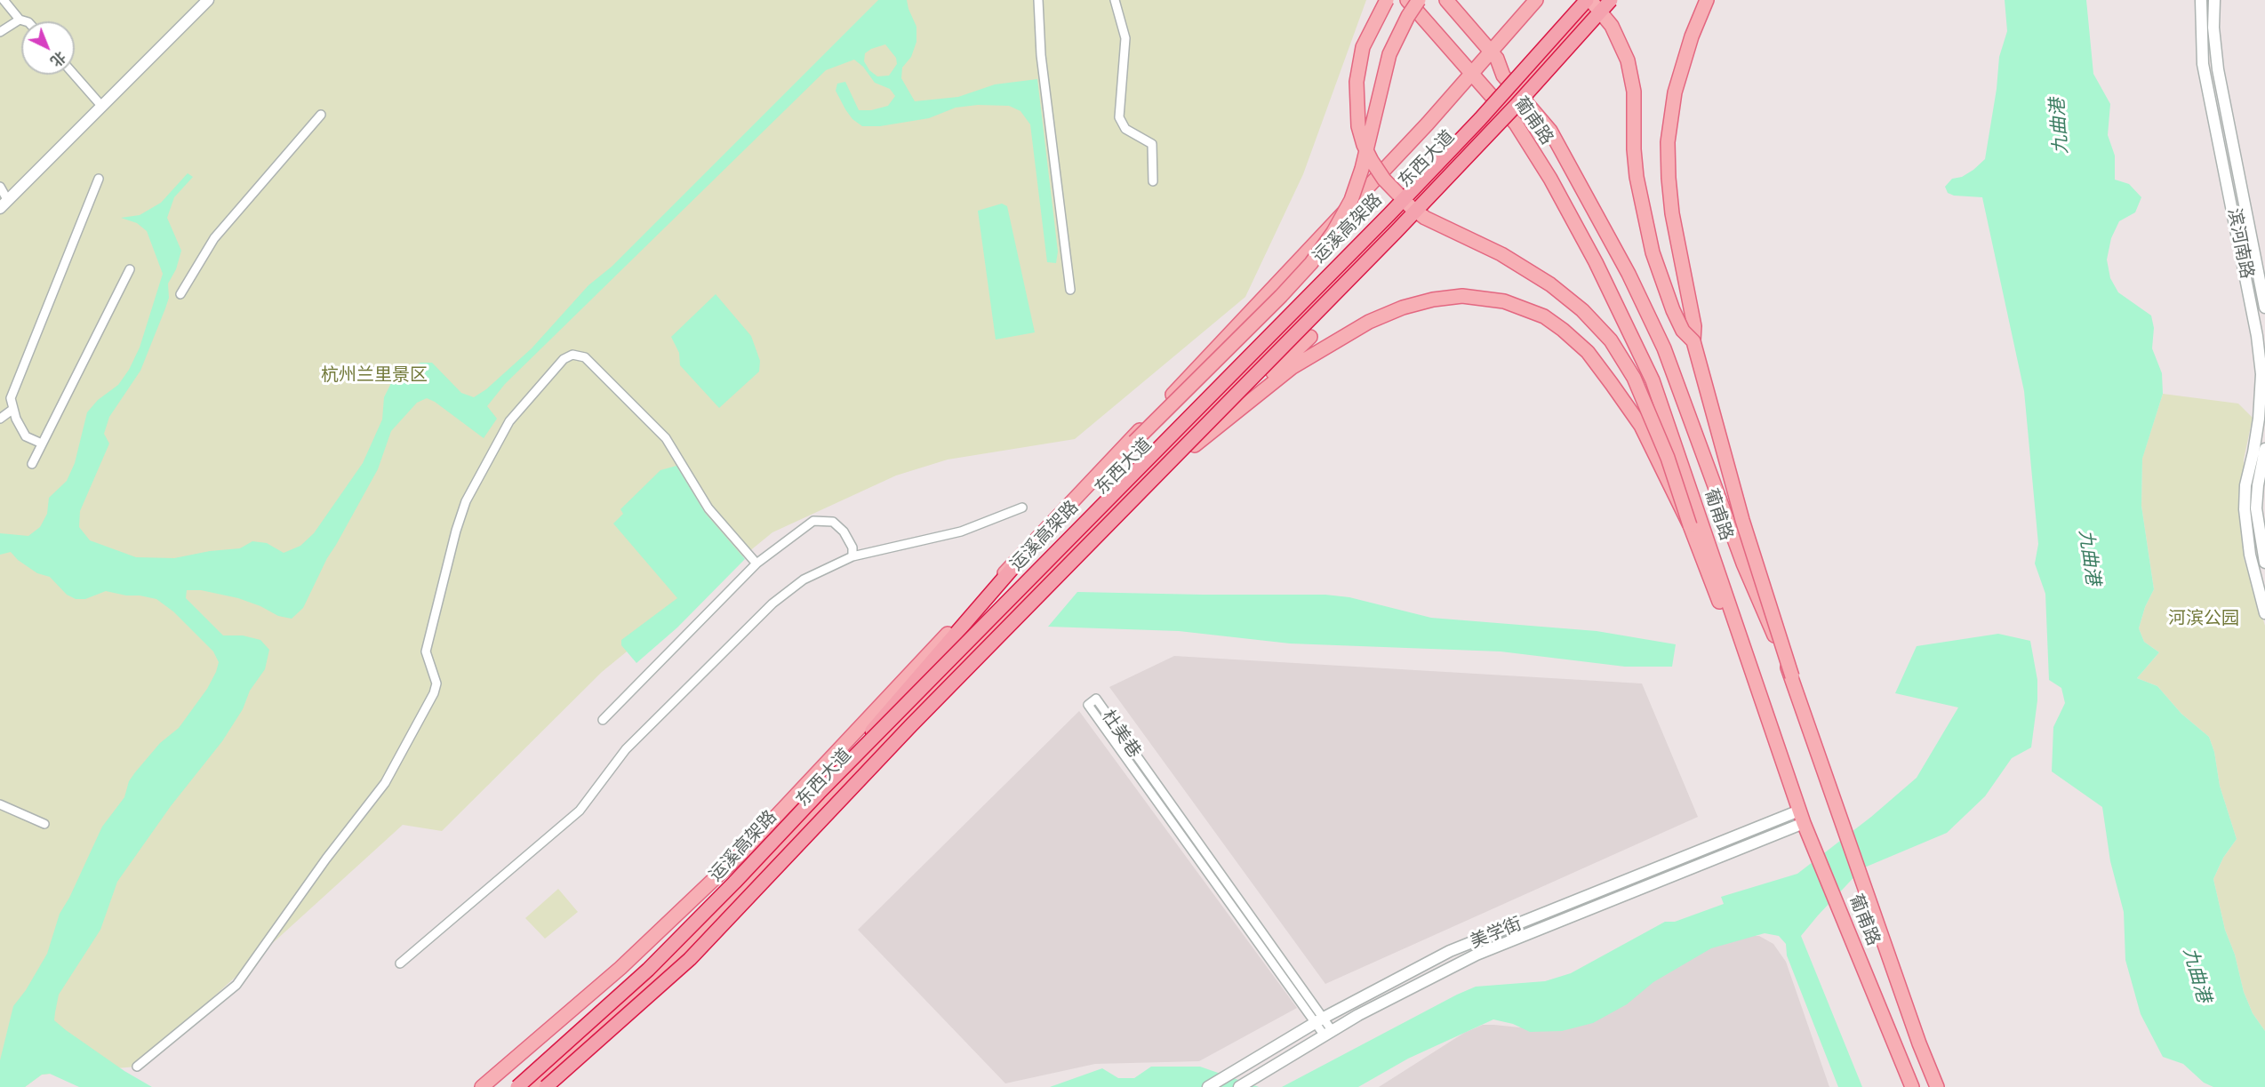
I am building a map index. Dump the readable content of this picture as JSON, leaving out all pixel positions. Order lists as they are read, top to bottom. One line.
{"streets":{"highway":["运溪高架路"],"main road":["葡甫路","东西大道"],"street":["滨河南路","杜美巷","美学街"]},"crossings":[["葡甫路","东西大道"],["葡甫路","美学街"],["杜美巷","美学街"]],"water":["九曲港"],"parks":["杭州兰里景区","河滨公园"],"north":"bottom right"}
